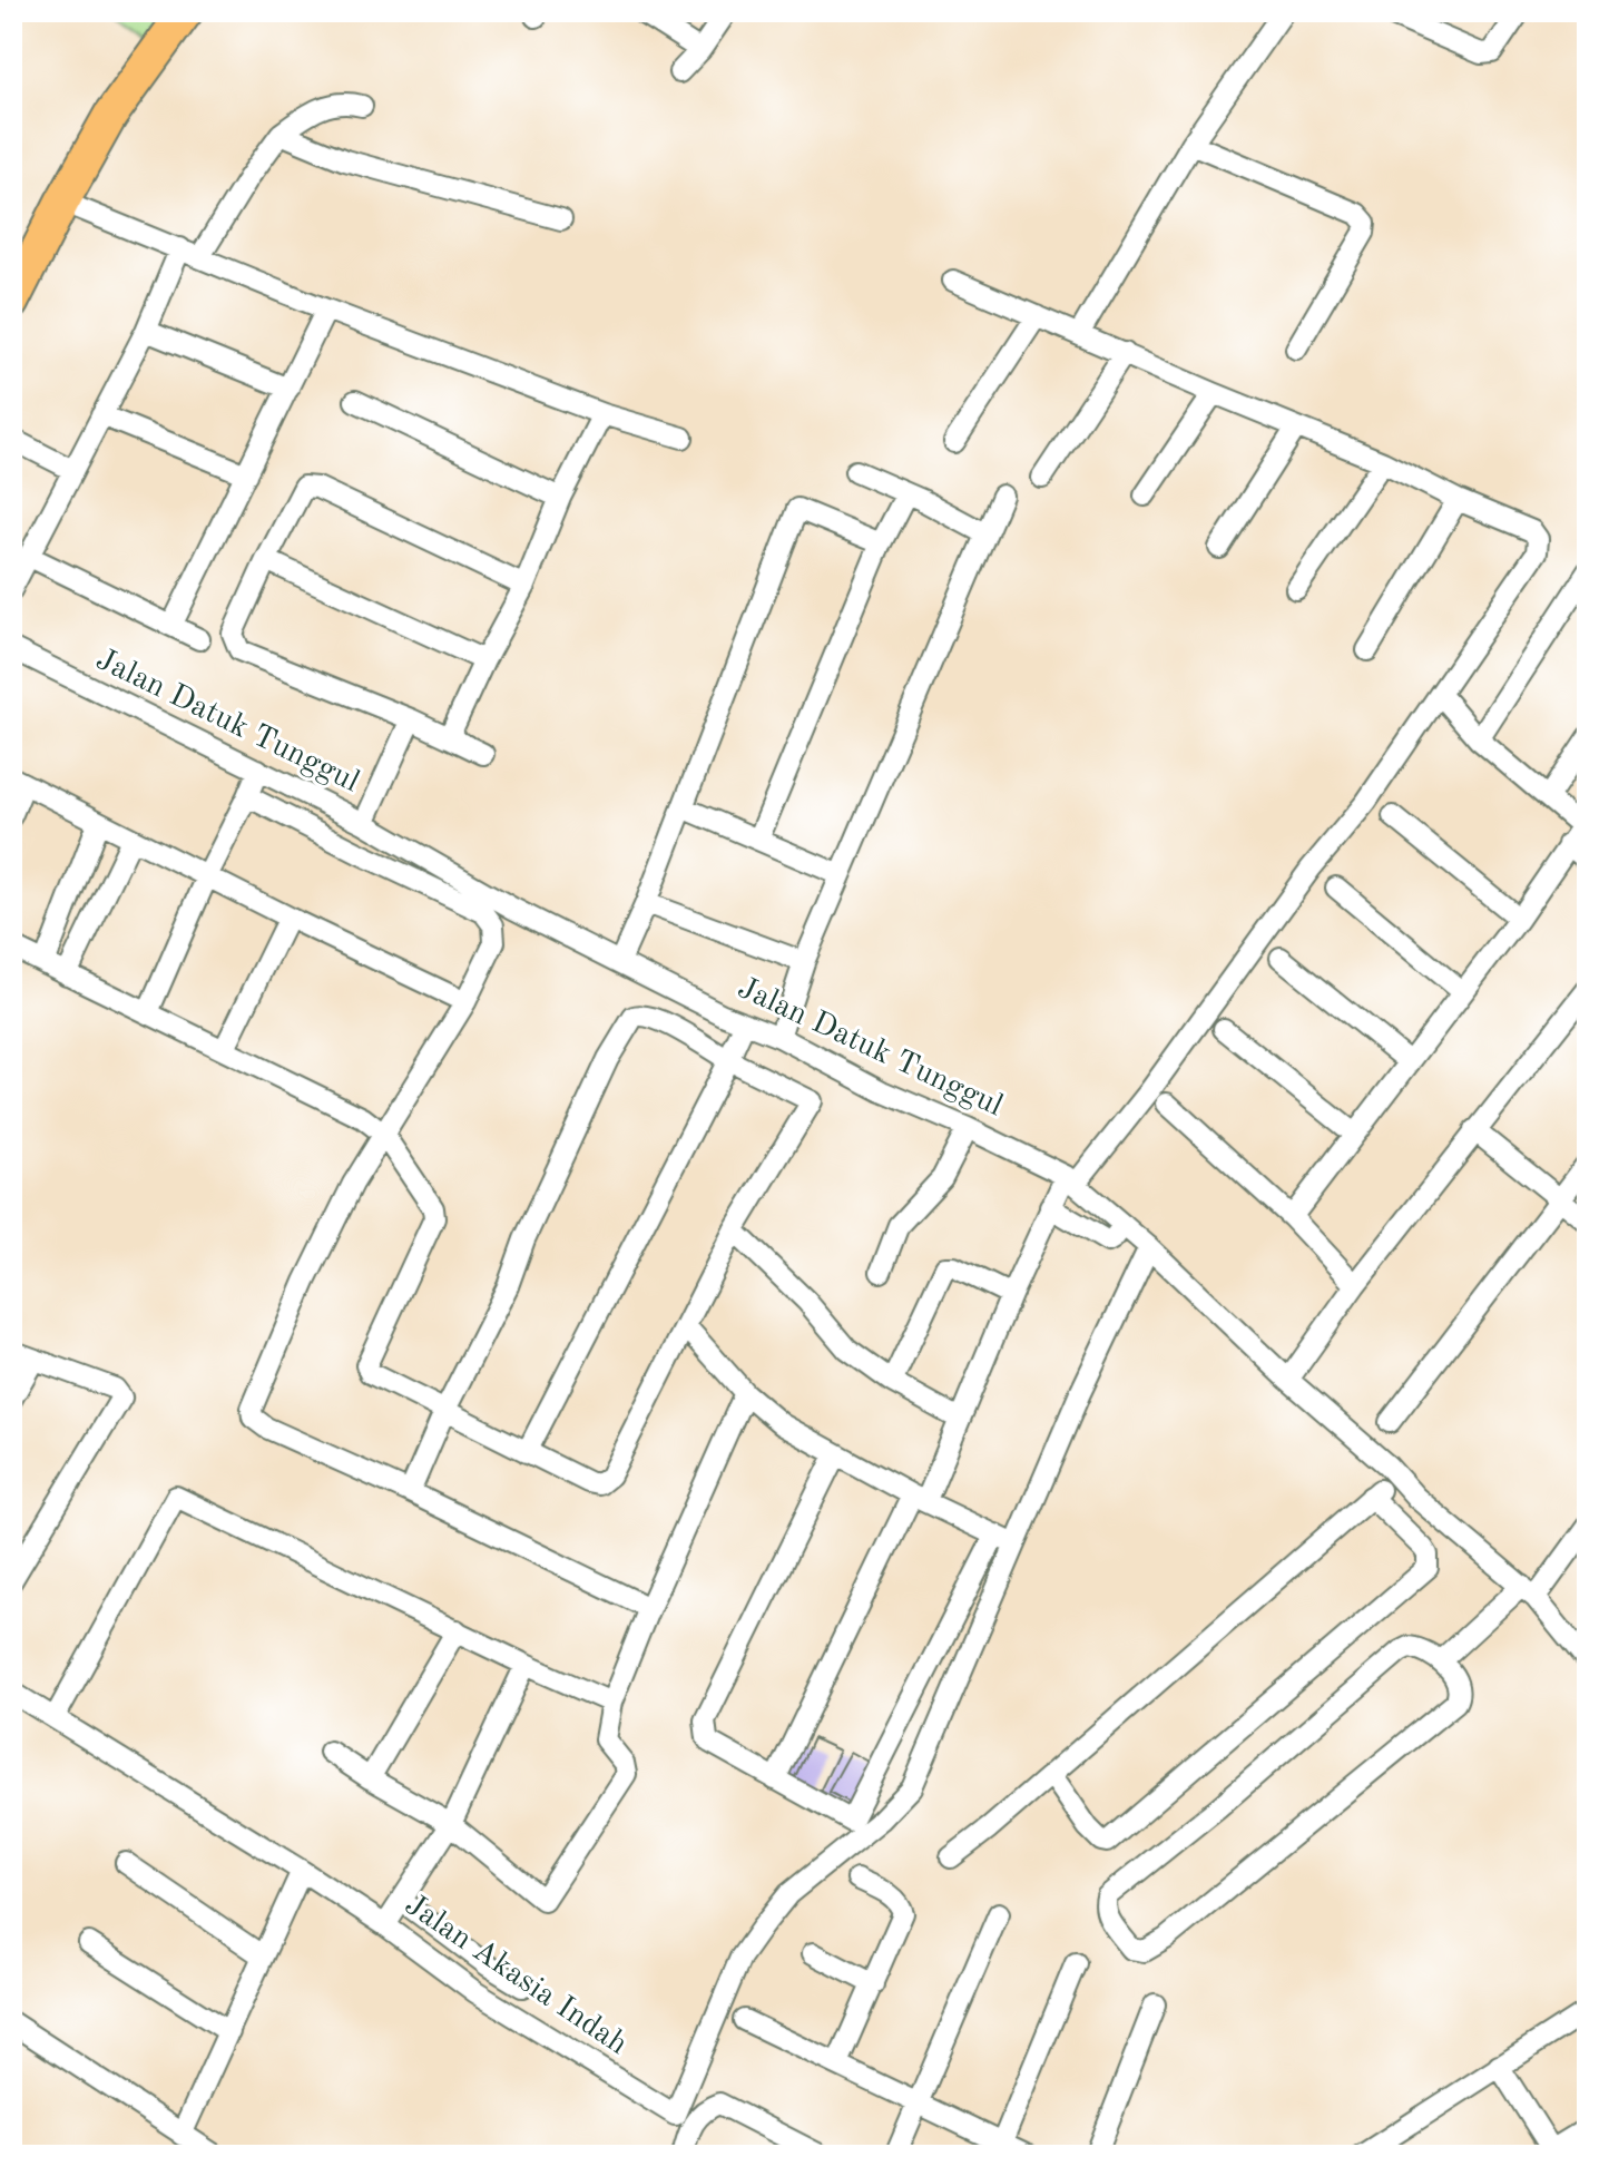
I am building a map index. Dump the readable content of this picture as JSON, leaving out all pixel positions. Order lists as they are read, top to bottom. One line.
{"streets":{"street":["Jalan Datuk Tunggul","Jalan Akasia Indah"]}}
